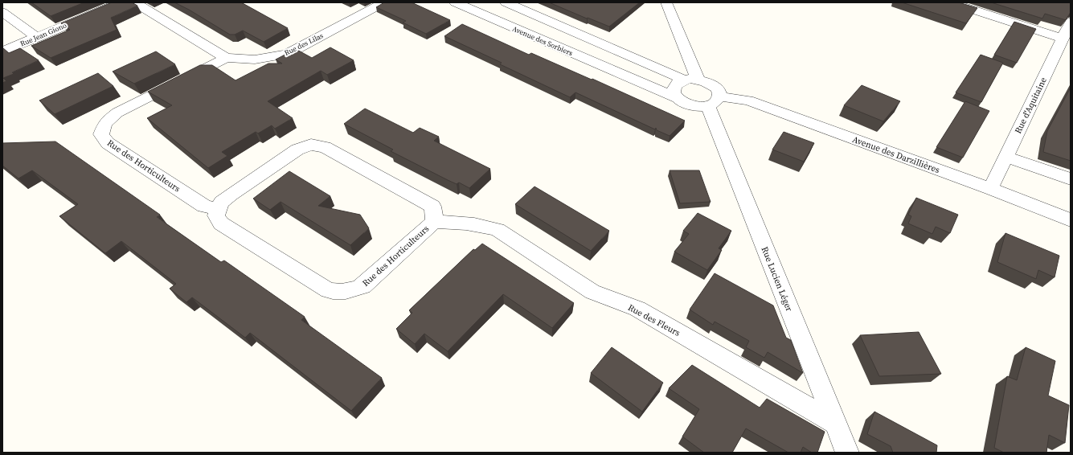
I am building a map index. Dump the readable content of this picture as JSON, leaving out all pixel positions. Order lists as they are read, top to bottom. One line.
{"streets":{"street":["Rue Jean Giono","Avenue des Sorbiers","Rue des Lilas","Rue d'Aquitaine","Avenue des Darzillières","Rue des Horticulteurs","Rue Lucien Léger","Rue des Fleurs"]},"crossings":[["Avenue des Sorbiers","Avenue des Darzillières"],["Avenue des Sorbiers","Rue Lucien Léger"],["Rue des Lilas","Rue des Horticulteurs"],["Rue d'Aquitaine","Avenue des Darzillières"],["Avenue des Darzillières","Rue Lucien Léger"],["Rue des Horticulteurs","Rue des Fleurs"],["Rue Lucien Léger","Rue des Fleurs"]]}
